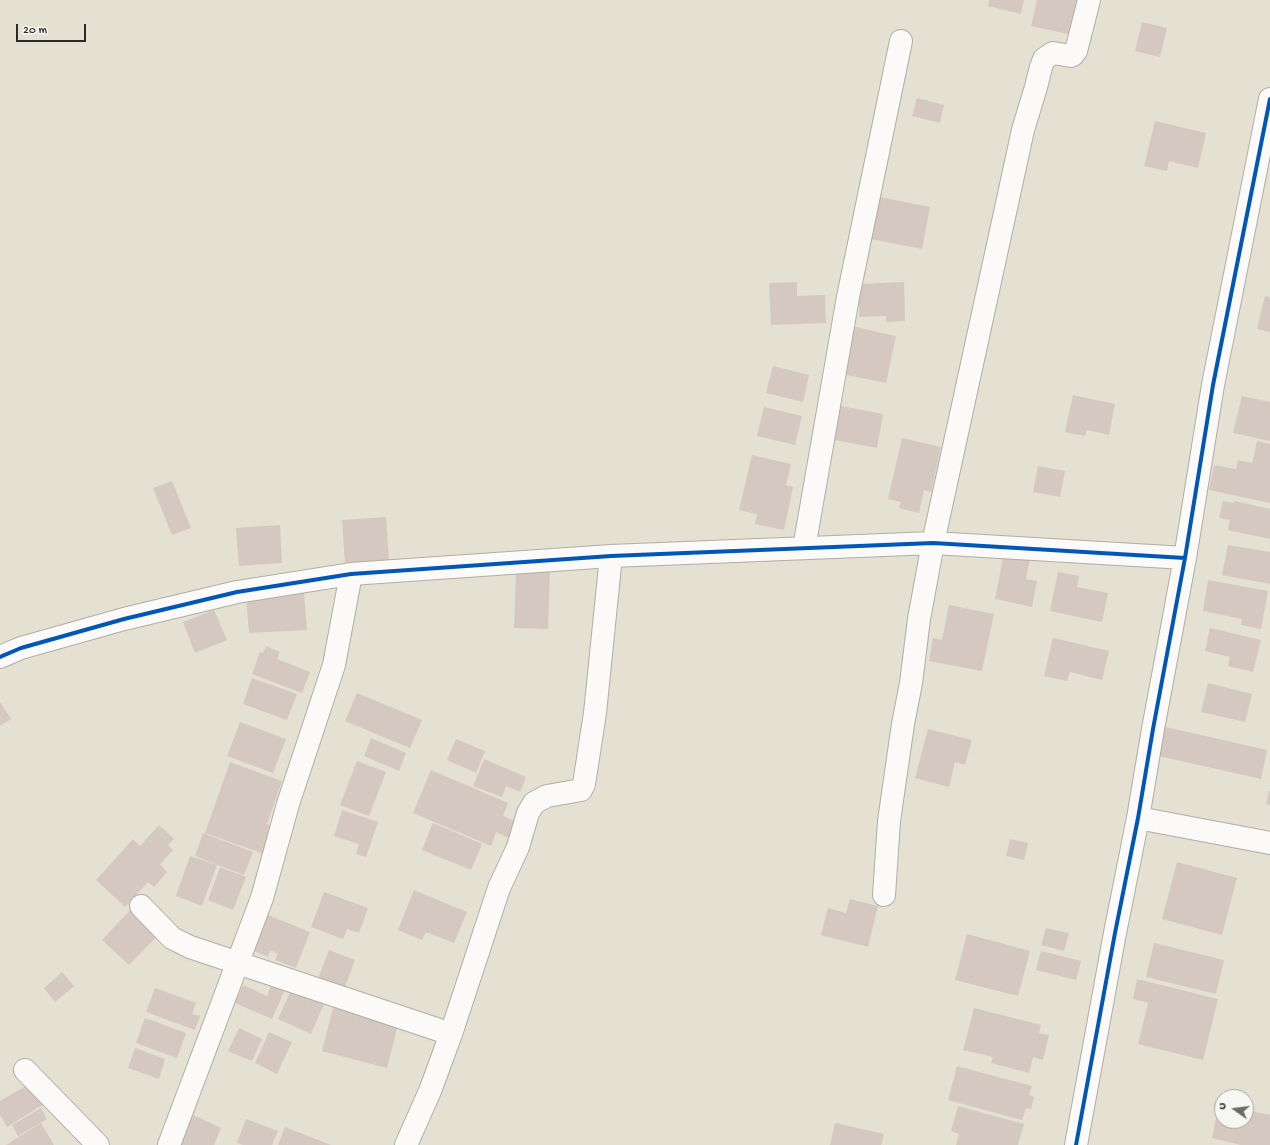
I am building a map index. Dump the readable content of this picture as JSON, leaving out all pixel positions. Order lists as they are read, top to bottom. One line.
{"scale_bar":"20 m","north":"left"}
